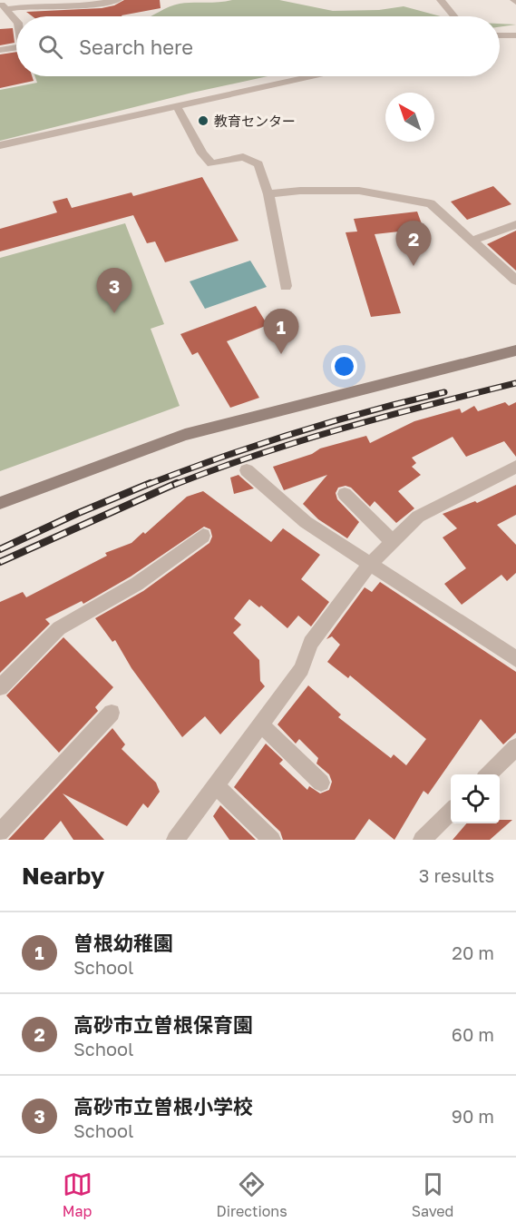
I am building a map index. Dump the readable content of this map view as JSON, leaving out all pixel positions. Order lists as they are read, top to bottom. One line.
{"places":["教育センター"],"north":"top left","page":{"search":"Search here","pins":["2","3","1"],"heading":["Nearby","3 results"],"list":[{"mark":"1","name":"曽根幼稚園","note":"School","value":"20 m"},{"mark":"2","name":"高砂市立曽根保育園","note":"School","value":"60 m"},{"mark":"3","name":"高砂市立曽根小学校","note":"School","value":"90 m"}],"nav":["Map","Directions","Saved"]}}
